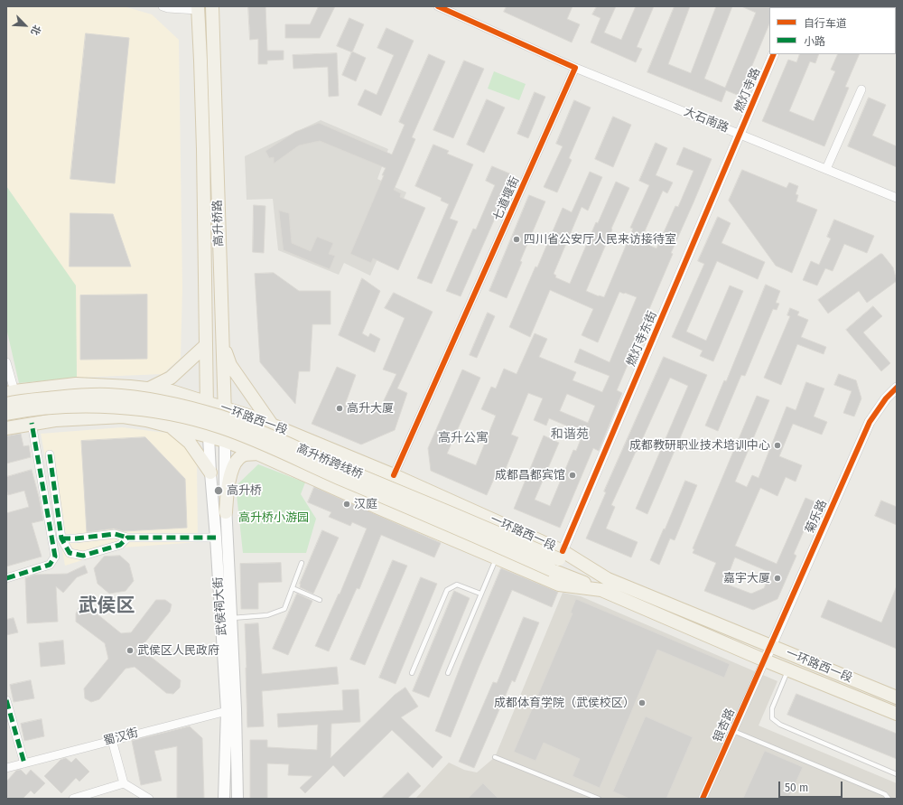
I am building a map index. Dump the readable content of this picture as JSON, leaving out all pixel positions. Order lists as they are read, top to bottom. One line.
{"streets":{"main road":["高升桥路","一环路西一段","高升桥跨线桥","武侯祠大街"],"street":["燃灯寺路","大石南路","七道堰街","燃灯寺东街","菊乐路","银杏路","蜀汉街"]},"crossings":[["燃灯寺路","大石南路"],["燃灯寺路","燃灯寺东街"],["大石南路","七道堰街"],["大石南路","燃灯寺东街"],["七道堰街","一环路西一段"],["高升桥路","一环路西一段"],["高升桥路","武侯祠大街"],["燃灯寺东街","一环路西一段"],["燃灯寺东街","高升桥跨线桥"],["一环路西一段","高升桥跨线桥"],["一环路西一段","菊乐路"],["一环路西一段","武侯祠大街"],["一环路西一段","银杏路"],["菊乐路","银杏路"],["武侯祠大街","蜀汉街"]],"districts":["和谐苑","高升公寓","武侯区"],"parks":["高升桥小游园"],"places":["四川省公安厅人民来访接待室","高升大厦","成都教研职业技术培训中心","成都昌都宾馆","高升桥","汉庭","嘉宇大厦","武侯区人民政府","成都体育学院（武侯校区）"],"legend":["自行车道","小路"],"scale_bar":"50 m","north":"bottom right"}
